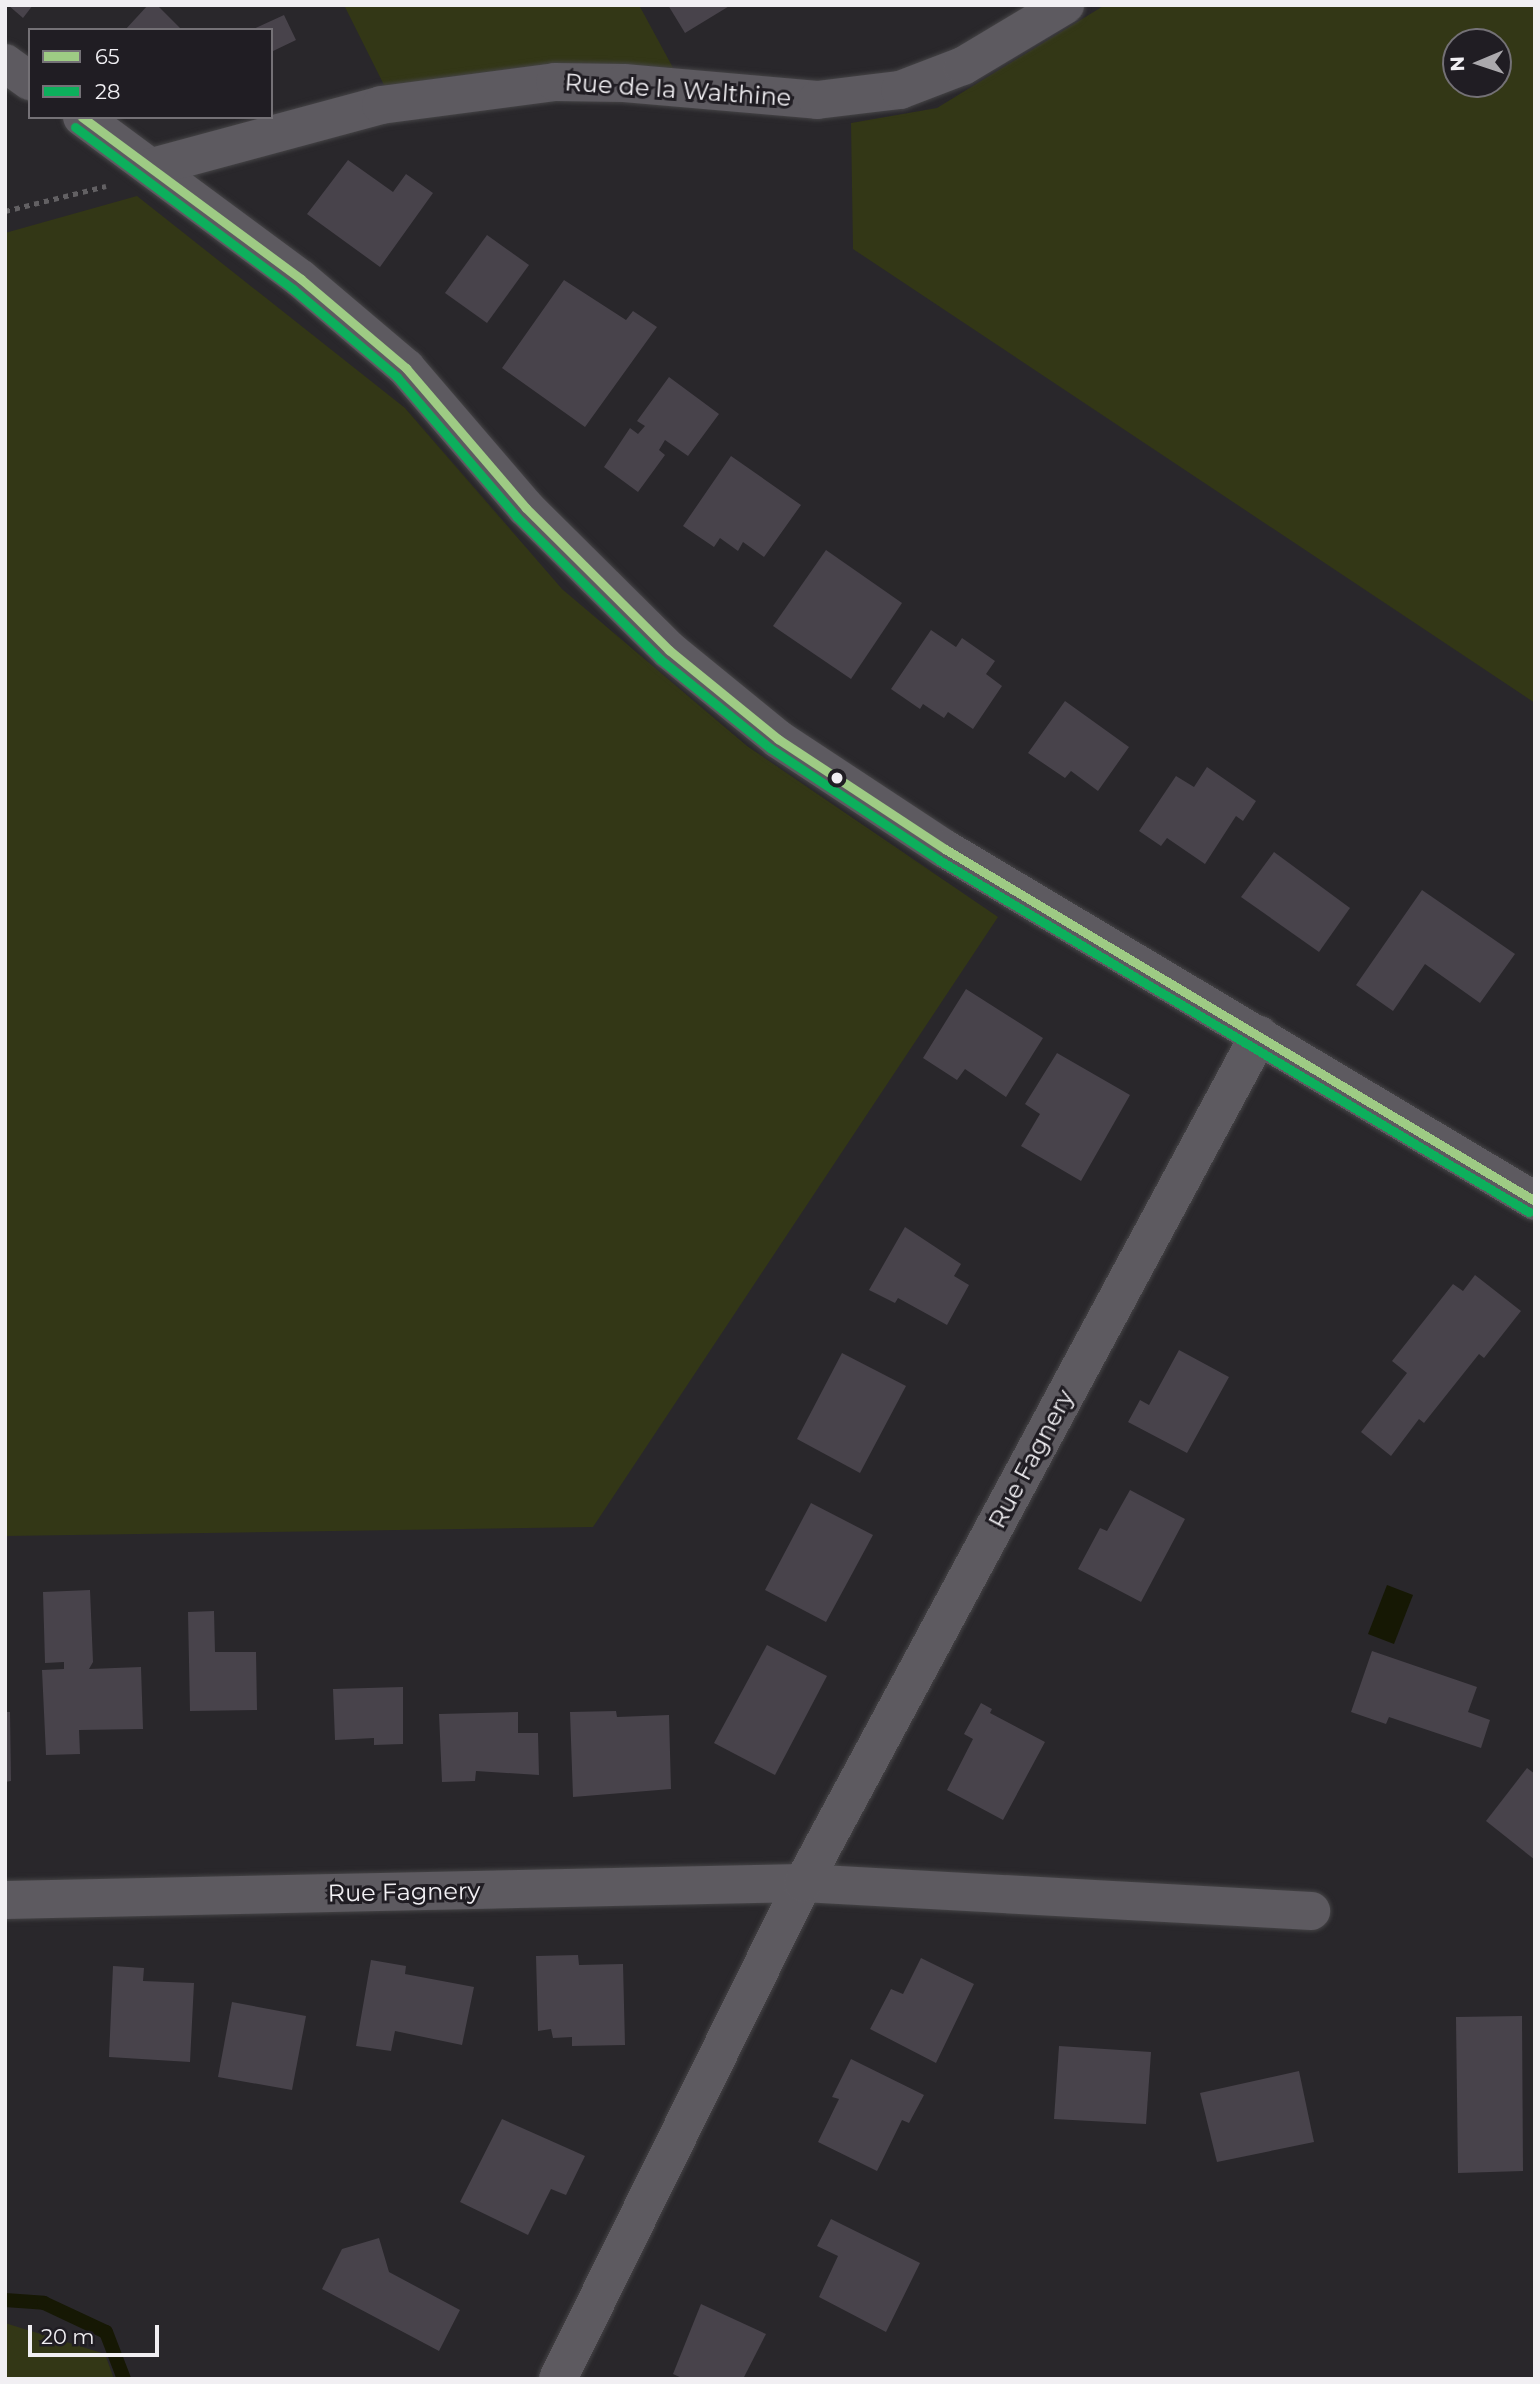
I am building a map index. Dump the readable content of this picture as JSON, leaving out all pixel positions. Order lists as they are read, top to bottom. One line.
{"streets":{"street":["Rue de la Walthine","Rue Fagnery"]},"lines":["transit line 65","transit line 28"],"legend":["65","28"],"scale_bar":"20 m","north":"left"}
